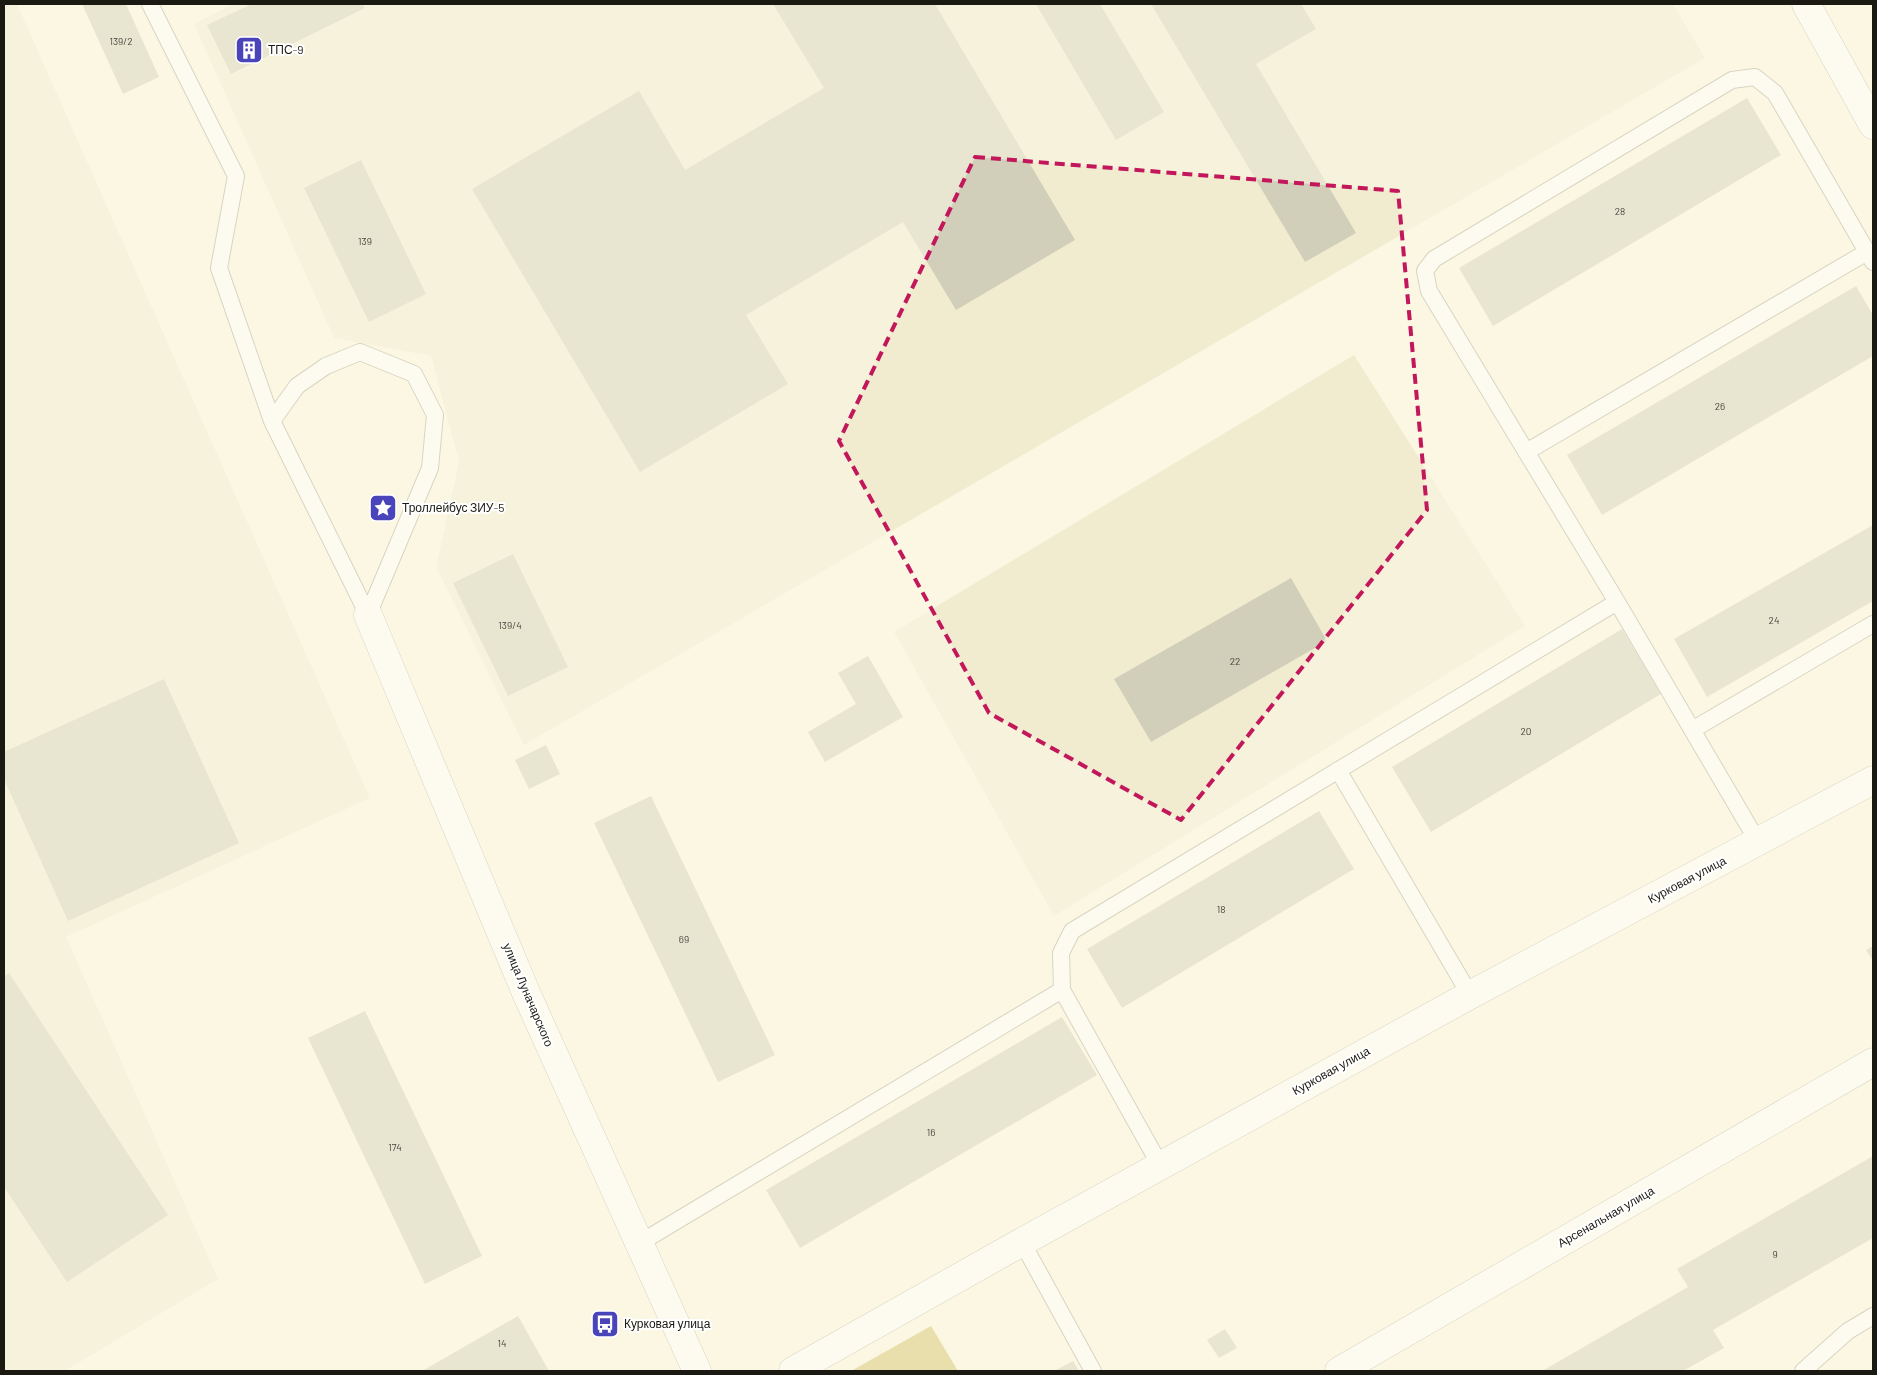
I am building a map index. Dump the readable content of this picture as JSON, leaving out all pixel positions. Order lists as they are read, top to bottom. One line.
{"streets":{"street":["Курковая улица","улица Луначарского","Арсенальная улица"]},"places":{"building":["ТПС-9"],"place":["Троллейбус ЗИУ-5"],"bus stop":["Курковая улица"]},"house_numbers":["139/2","28","139","26","24","139/4","22","20","18","69","16","174","9","14"]}
